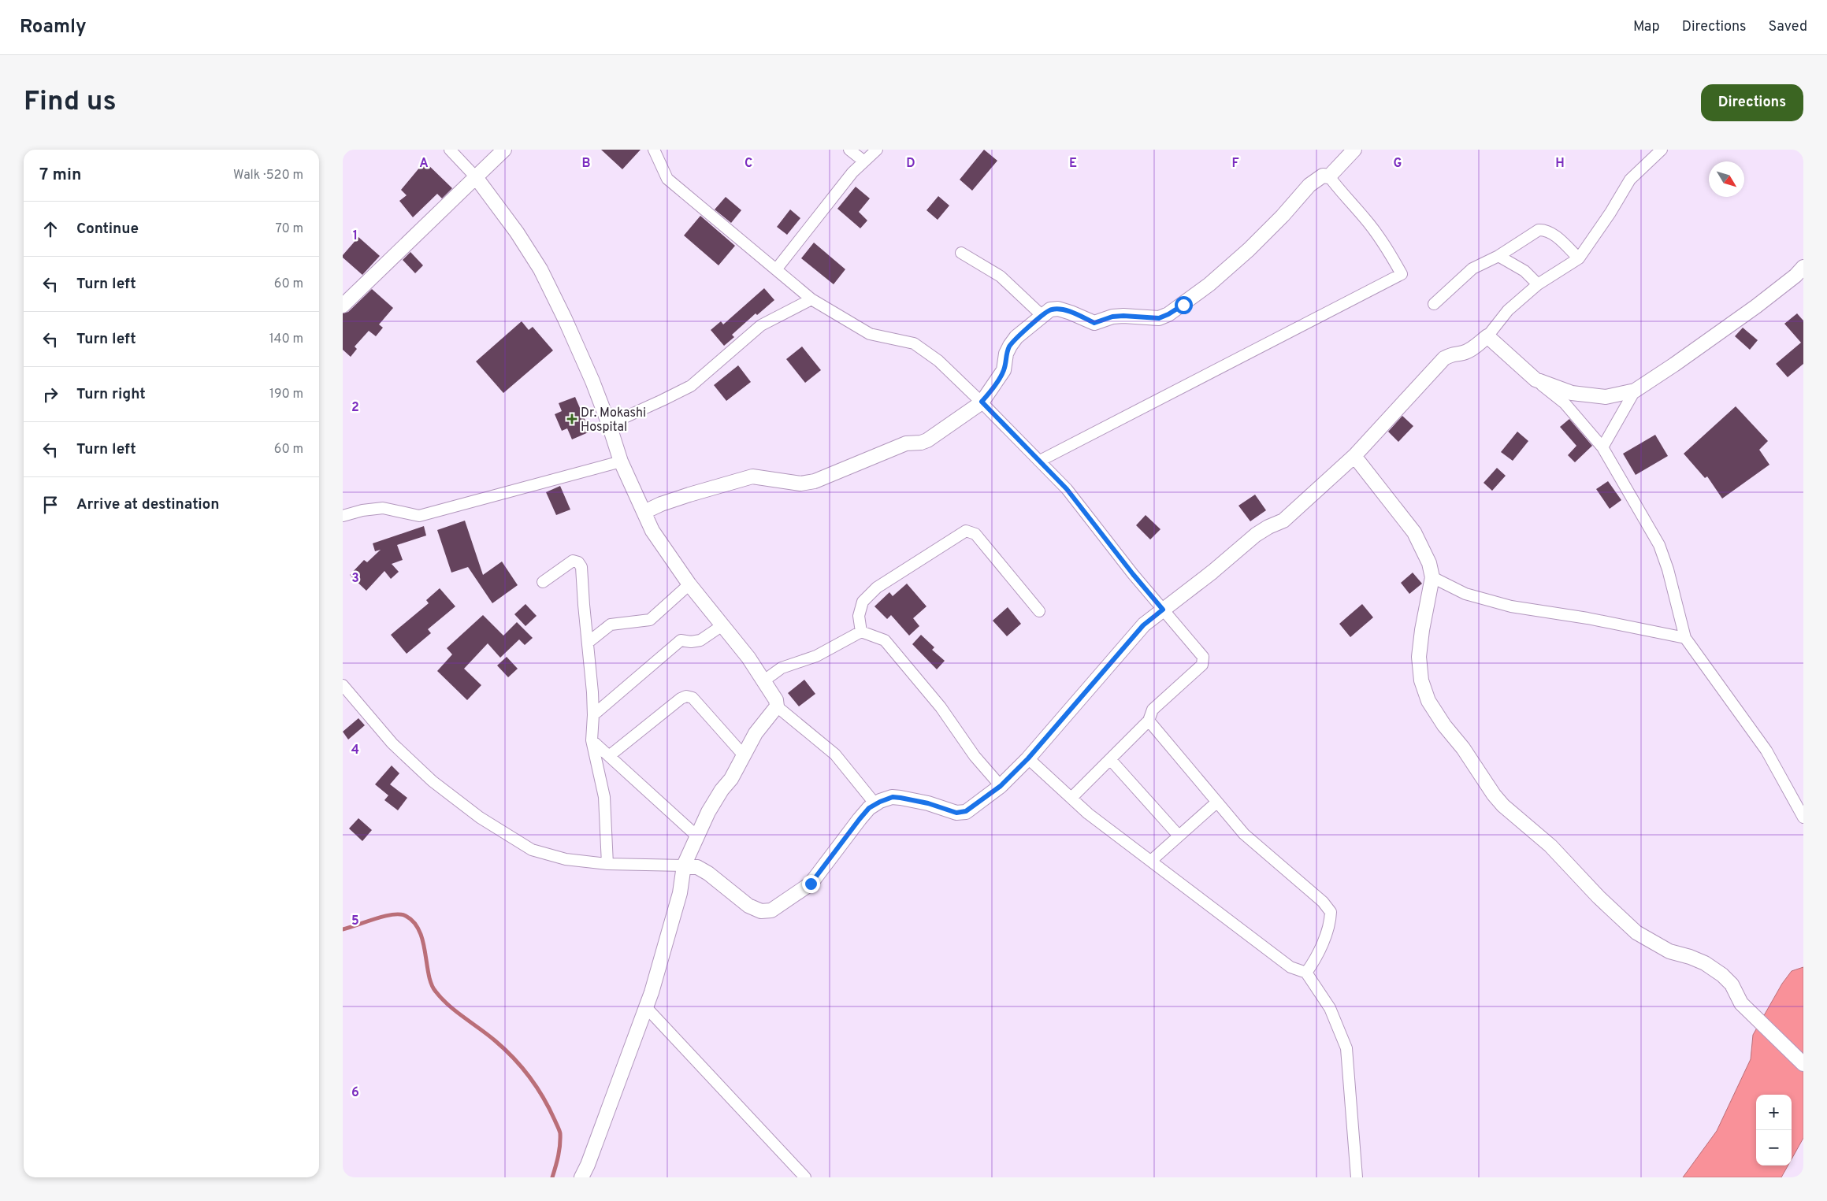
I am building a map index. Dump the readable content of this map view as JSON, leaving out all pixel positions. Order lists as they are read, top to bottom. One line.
{"places":{"health":["Dr. Mokashi Hospital"]},"north":"bottom right","page":{"header":"Roamly","nav":["Map","Directions","Saved"],"buttons":"Directions","title":"Find us","heading":["7 min","Walk · 520 m"],"list":[["Continue","70 m"],["Turn left","60 m"],["Turn left","140 m"],["Turn right","190 m"],["Turn left","60 m"],"Arrive at destination"],"map_buttons":["+","−"]},"grid":{"columns":["A","B","C","D","E","F","G","H"],"rows":["1","2","3","4","5","6"]}}
